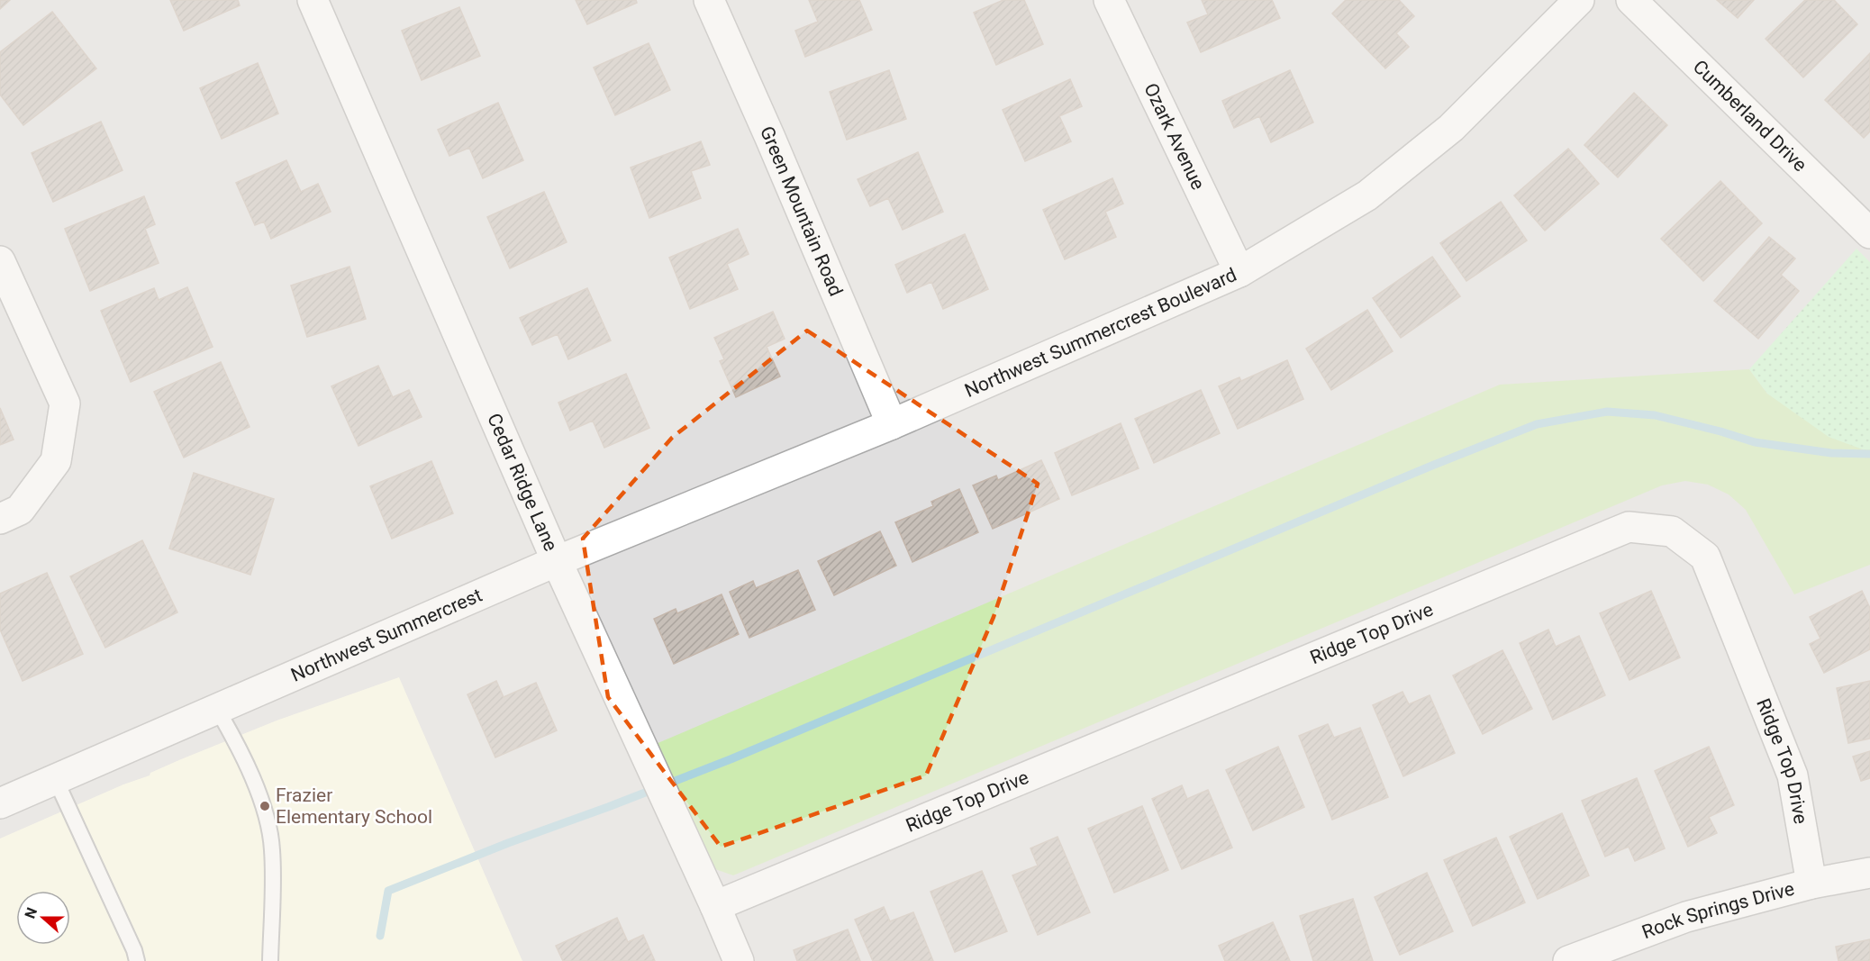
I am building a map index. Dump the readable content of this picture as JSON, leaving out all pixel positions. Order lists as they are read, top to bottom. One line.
{"streets":{"street":["Cumberland Drive","Ozark Avenue","Green Mountain Road","Northwest Summercrest Boulevard","Cedar Ridge Lane","Ridge Top Drive","Northwest Summercrest","Rock Springs Drive"]},"crossings":[["Ozark Avenue","Northwest Summercrest Boulevard"],["Green Mountain Road","Northwest Summercrest Boulevard"],["Northwest Summercrest Boulevard","Cedar Ridge Lane"],["Northwest Summercrest Boulevard","Northwest Summercrest"],["Cedar Ridge Lane","Ridge Top Drive"],["Cedar Ridge Lane","Northwest Summercrest"],["Ridge Top Drive","Rock Springs Drive"]],"places":["Frazier Elementary School"],"north":"left"}
